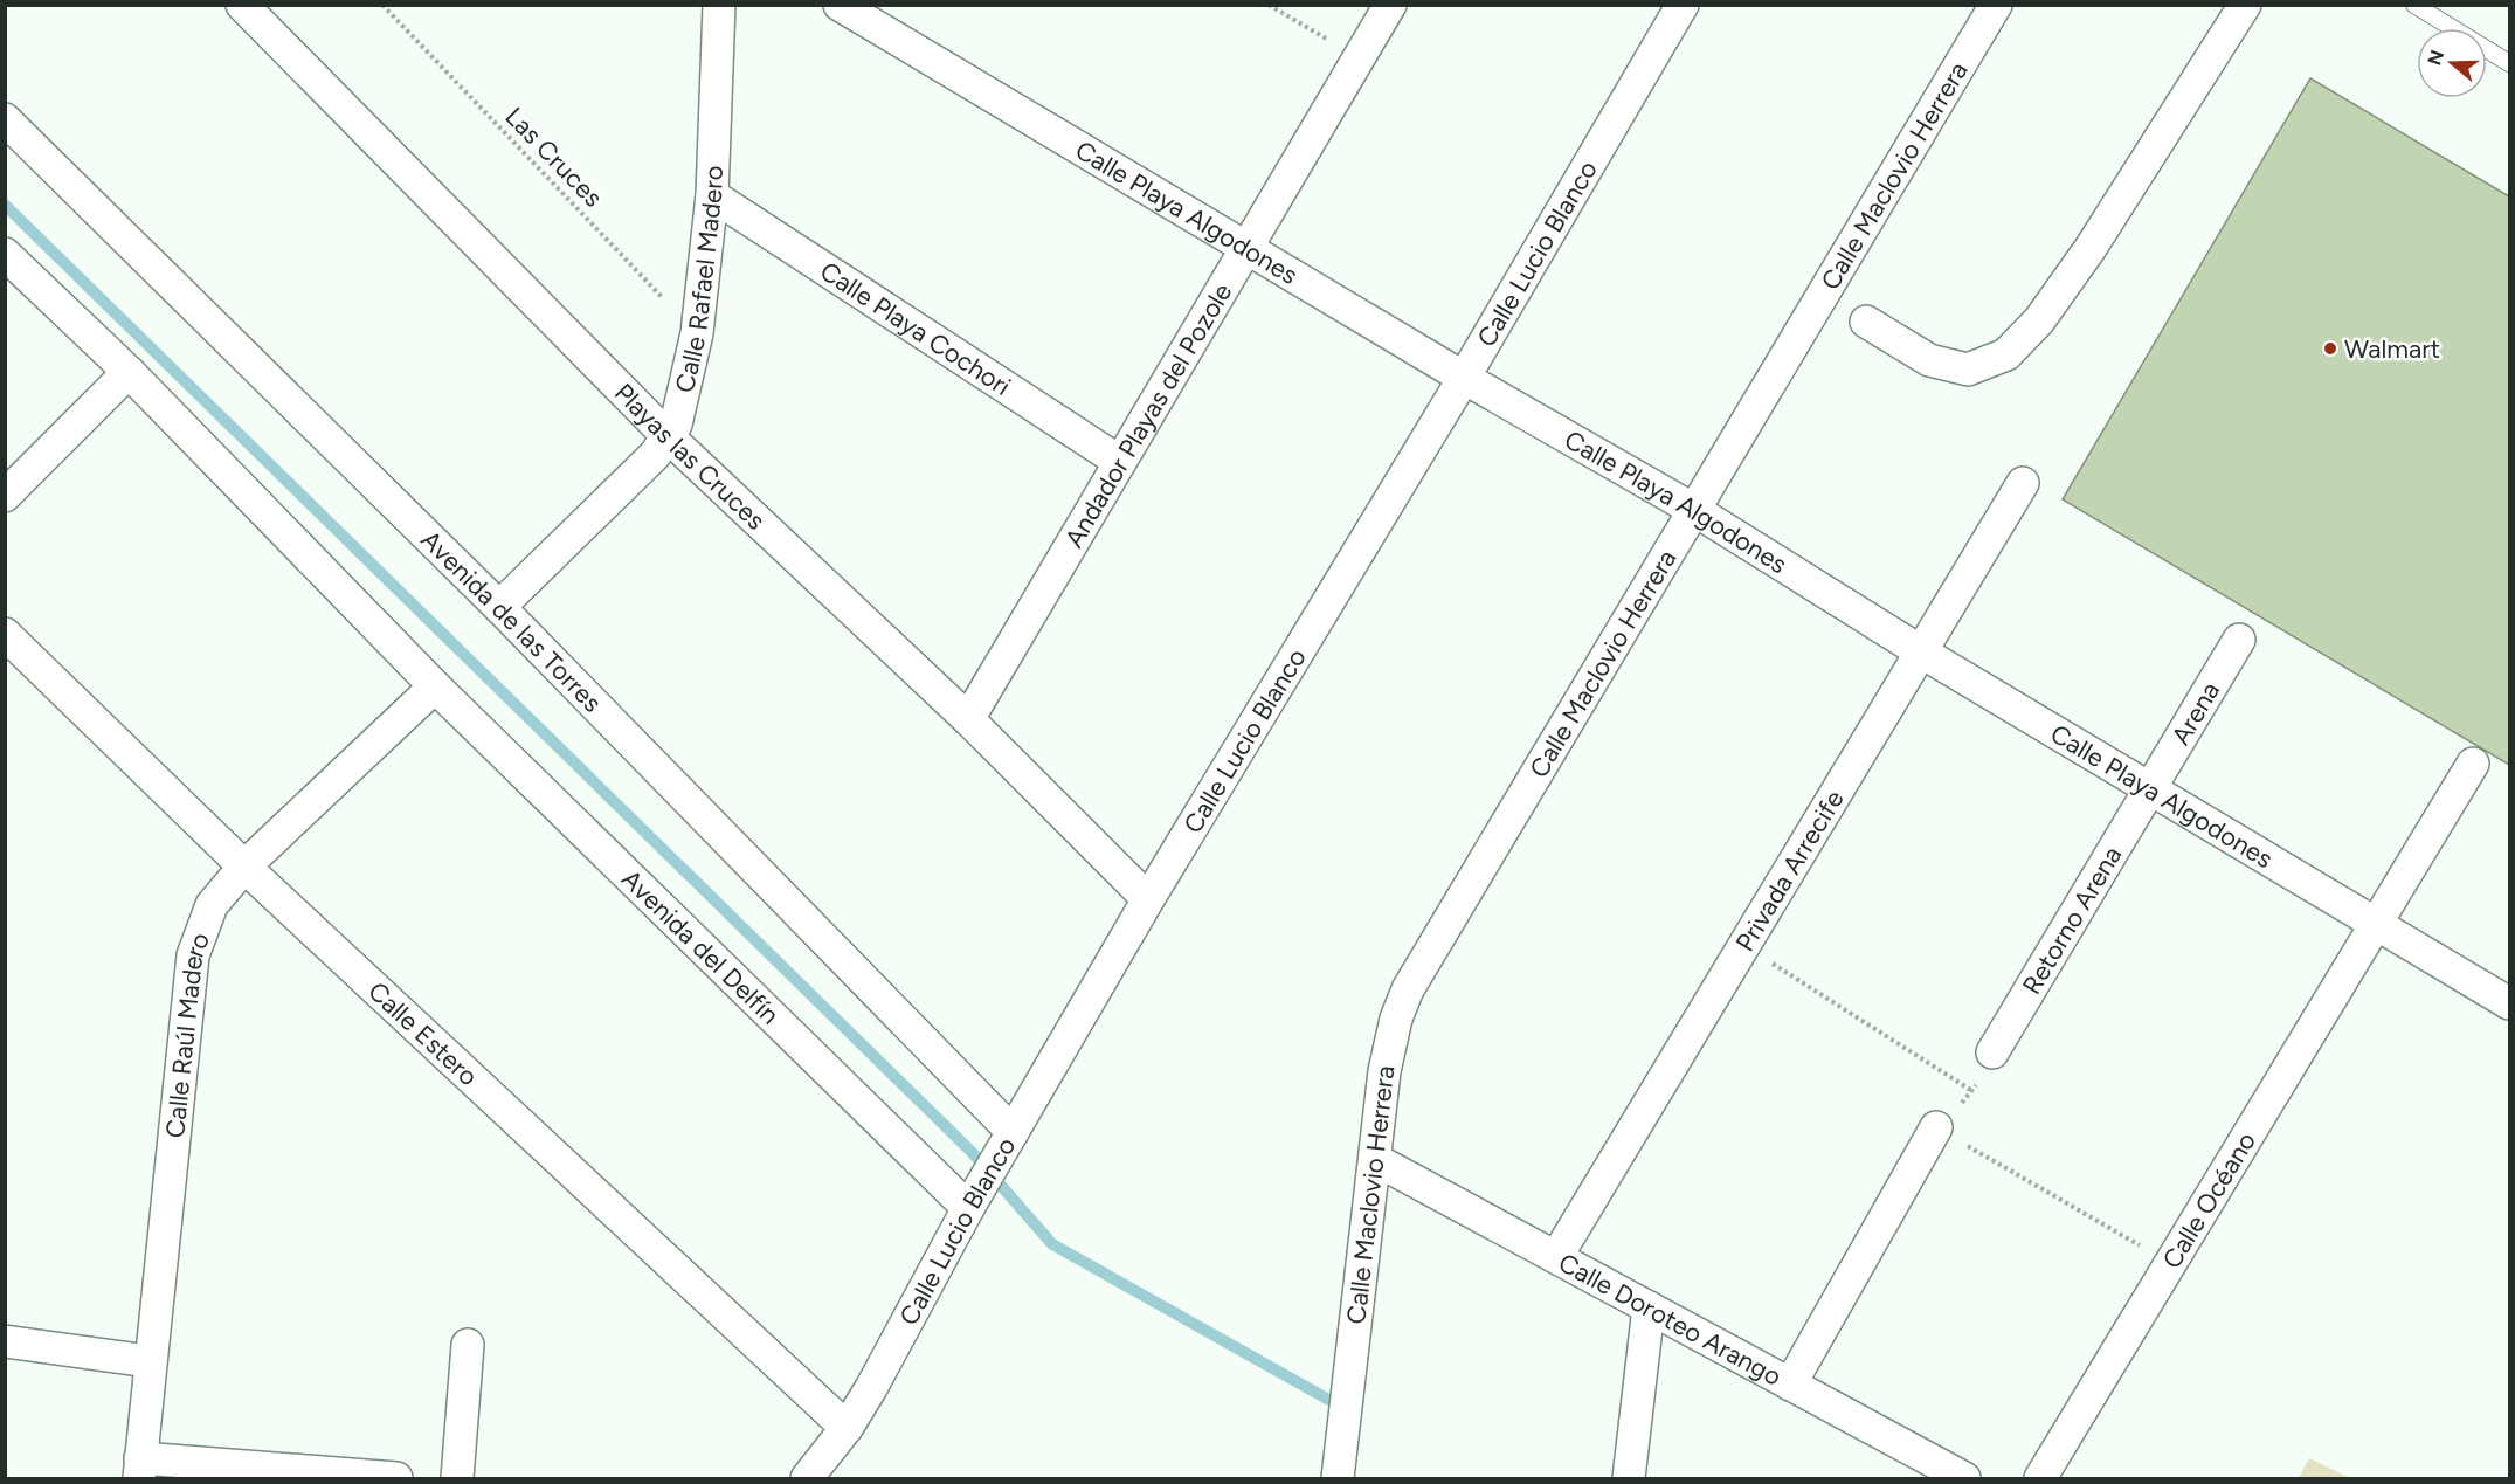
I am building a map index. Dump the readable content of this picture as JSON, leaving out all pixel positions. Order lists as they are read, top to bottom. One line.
{"streets":{"street":["Calle Maclovio Herrera","Calle Playa Algodones","Calle Lucio Blanco","Calle Rafael Madero","Calle Playa Cochori","Andador Playas del Pozole","Playas las Cruces","Avenida de las Torres","Arena","Privada Arrecife","Retorno Arena","Avenida del Delfín","Calle Estero","Calle Raúl Madero","Calle Océano","Calle Doroteo Arango"],"path":["Las Cruces"]},"crossings":[["Las Cruces","Calle Rafael Madero"],["Calle Maclovio Herrera","Calle Playa Algodones"],["Calle Maclovio Herrera","Calle Doroteo Arango"],["Calle Playa Algodones","Calle Lucio Blanco"],["Calle Playa Algodones","Andador Playas del Pozole"],["Calle Playa Algodones","Arena"],["Calle Playa Algodones","Privada Arrecife"],["Calle Playa Algodones","Retorno Arena"],["Calle Playa Algodones","Calle Océano"],["Calle Lucio Blanco","Playas las Cruces"],["Calle Lucio Blanco","Avenida de las Torres"],["Calle Lucio Blanco","Avenida del Delfín"],["Calle Lucio Blanco","Calle Estero"],["Calle Rafael Madero","Calle Playa Cochori"],["Calle Rafael Madero","Playas las Cruces"],["Calle Rafael Madero","Avenida de las Torres"],["Calle Playa Cochori","Andador Playas del Pozole"],["Andador Playas del Pozole","Playas las Cruces"],["Arena","Retorno Arena"],["Privada Arrecife","Calle Doroteo Arango"],["Avenida del Delfín","Calle Raúl Madero"],["Calle Estero","Calle Raúl Madero"]],"places":["Walmart"],"north":"left"}
